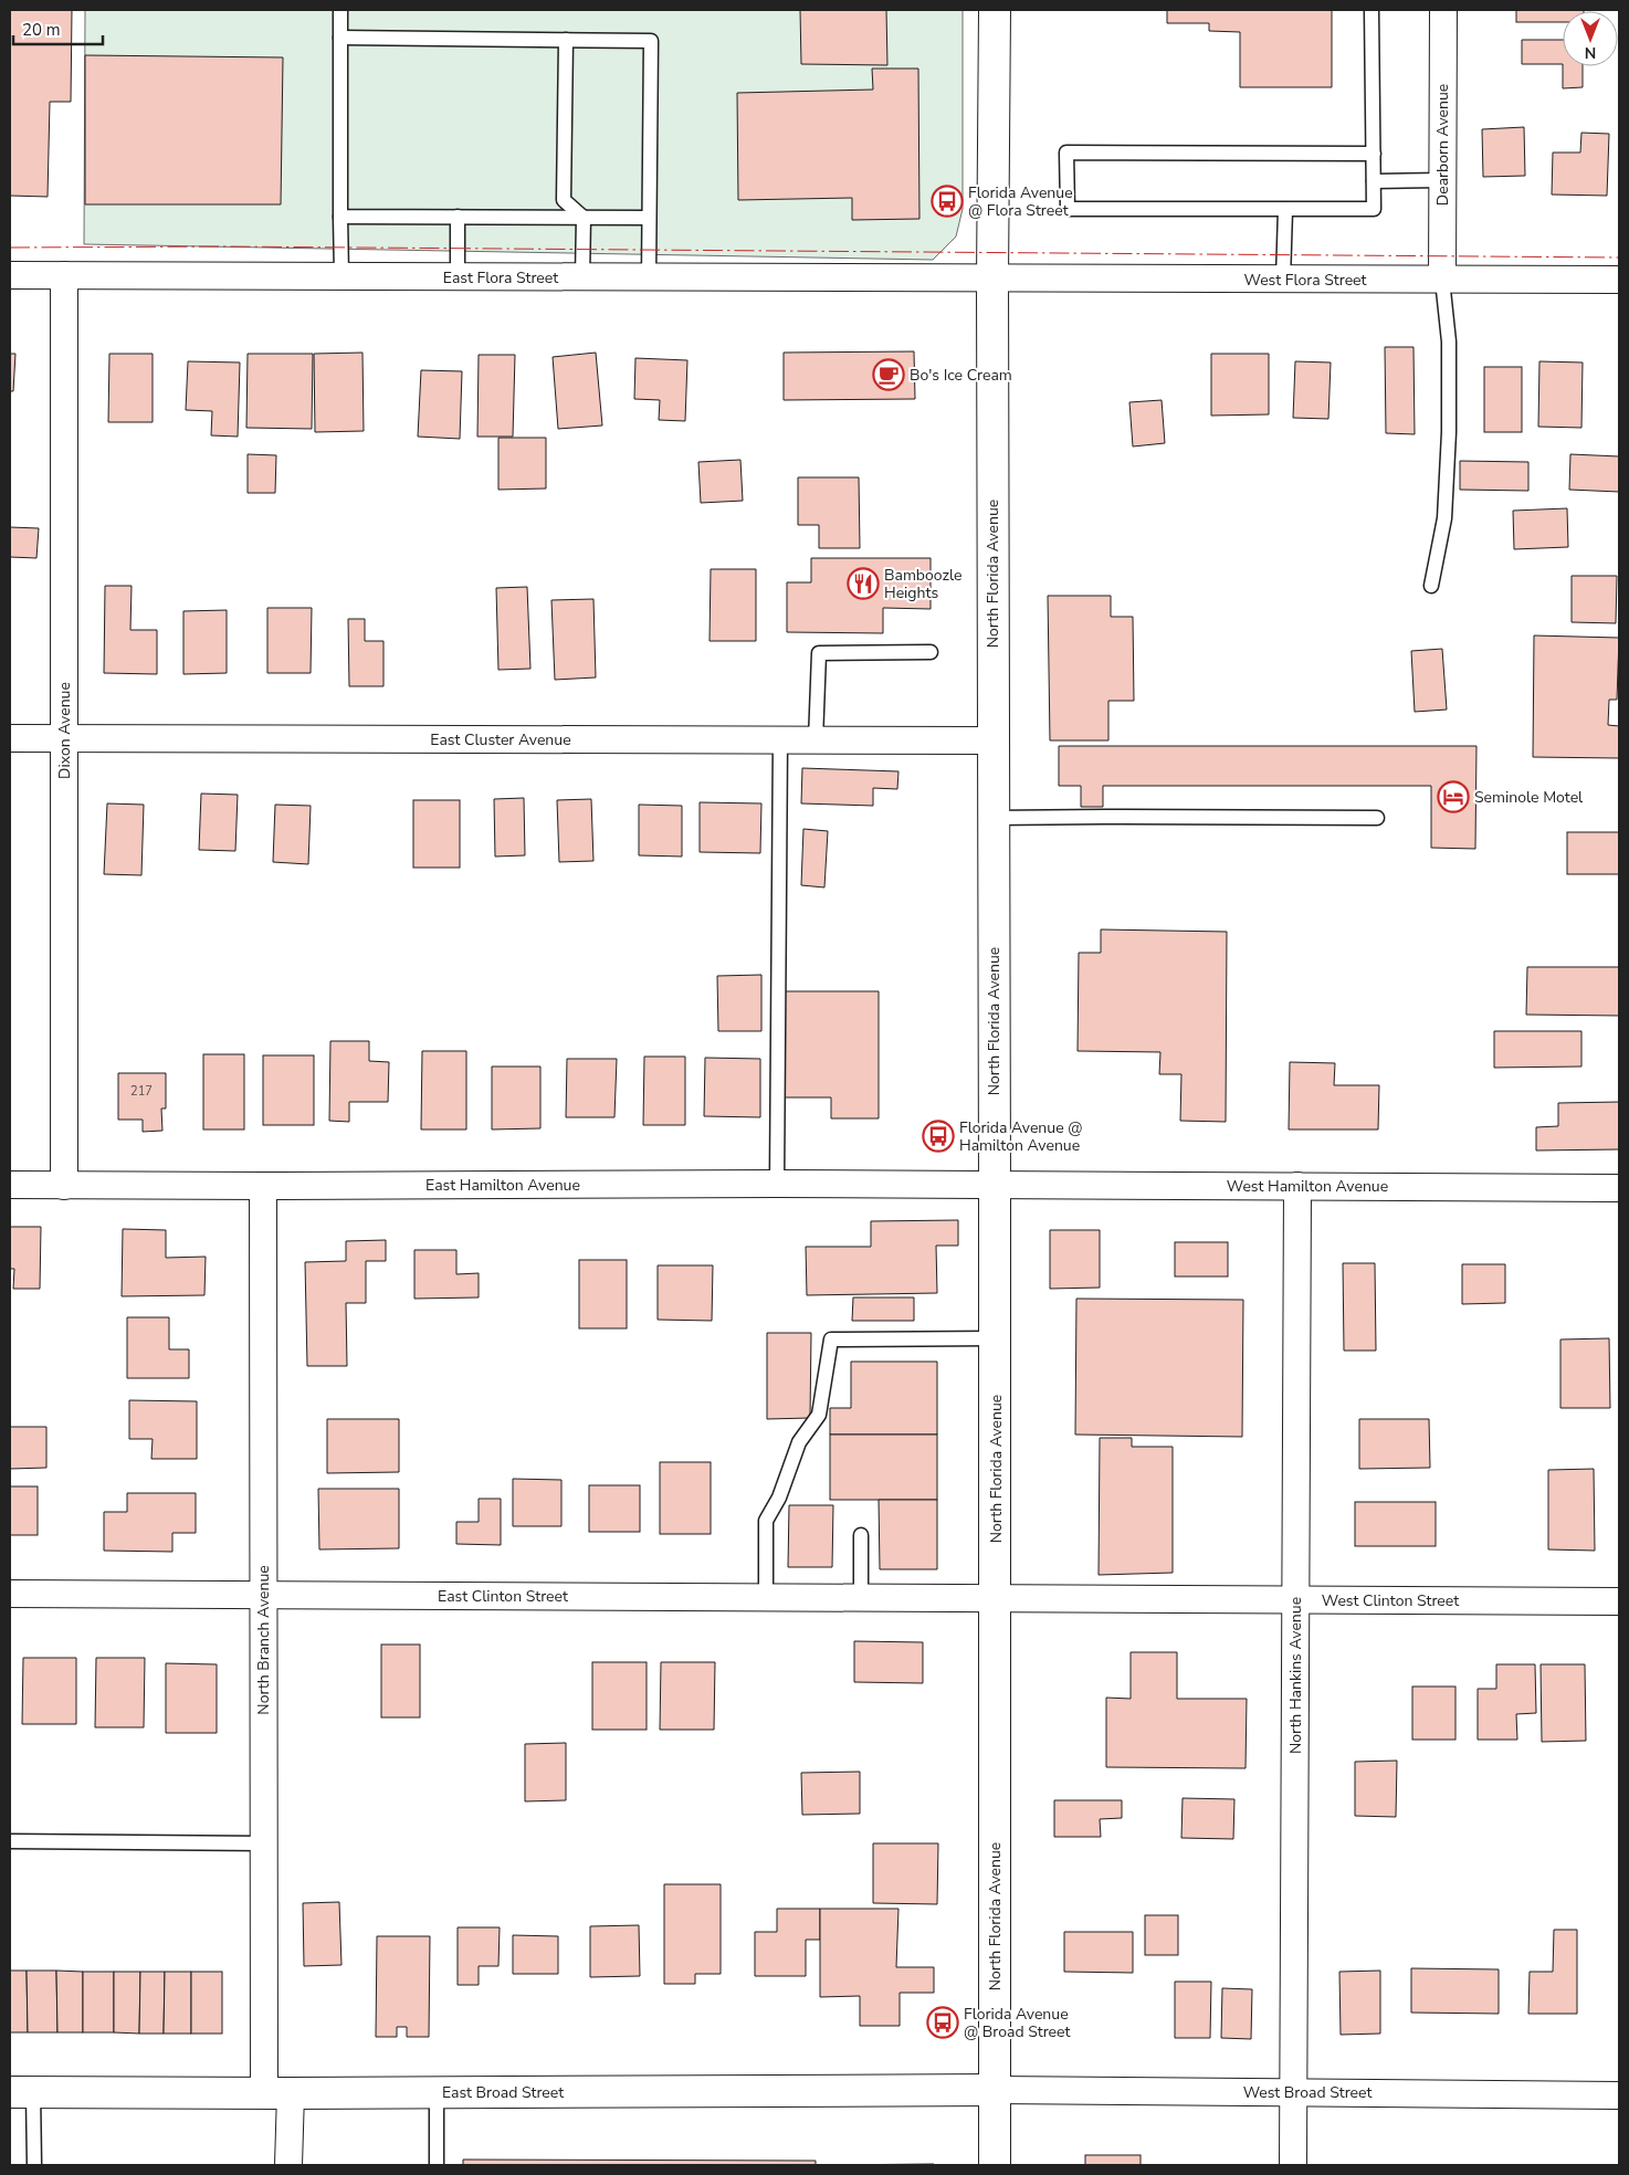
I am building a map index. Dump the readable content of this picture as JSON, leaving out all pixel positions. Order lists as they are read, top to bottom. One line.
{"streets":{"main road":["North Florida Avenue","East Broad Street"],"street":["Dearborn Avenue","East Flora Street","West Flora Street","Dixon Avenue","East Cluster Avenue","East Hamilton Avenue","West Hamilton Avenue","East Clinton Street","West Clinton Street","North Branch Avenue","North Hankins Avenue","West Broad Street"]},"crossings":[["Dearborn Avenue","West Flora Street"],["East Flora Street","West Flora Street"],["East Flora Street","North Florida Avenue"],["East Flora Street","Dixon Avenue"],["West Flora Street","North Florida Avenue"],["North Florida Avenue","East Cluster Avenue"],["North Florida Avenue","East Hamilton Avenue"],["North Florida Avenue","West Hamilton Avenue"],["North Florida Avenue","East Clinton Street"],["North Florida Avenue","West Clinton Street"],["North Florida Avenue","East Broad Street"],["North Florida Avenue","West Broad Street"],["Dixon Avenue","East Cluster Avenue"],["Dixon Avenue","East Hamilton Avenue"],["East Hamilton Avenue","West Hamilton Avenue"],["East Hamilton Avenue","North Branch Avenue"],["West Hamilton Avenue","North Hankins Avenue"],["East Clinton Street","West Clinton Street"],["East Clinton Street","North Branch Avenue"],["West Clinton Street","North Hankins Avenue"],["North Branch Avenue","East Broad Street"],["North Hankins Avenue","West Broad Street"],["East Broad Street","West Broad Street"]],"places":{"bus stop":["Florida Avenue @ Flora Street","Florida Avenue @ Hamilton Avenue","Florida Avenue @ Broad Street"],"cafe":["Bo's Ice Cream"],"restaurant":["Bamboozle Heights"],"hotel":["Seminole Motel"]},"house_numbers":["217"],"scale_bar":"20 m","north":"bottom"}
